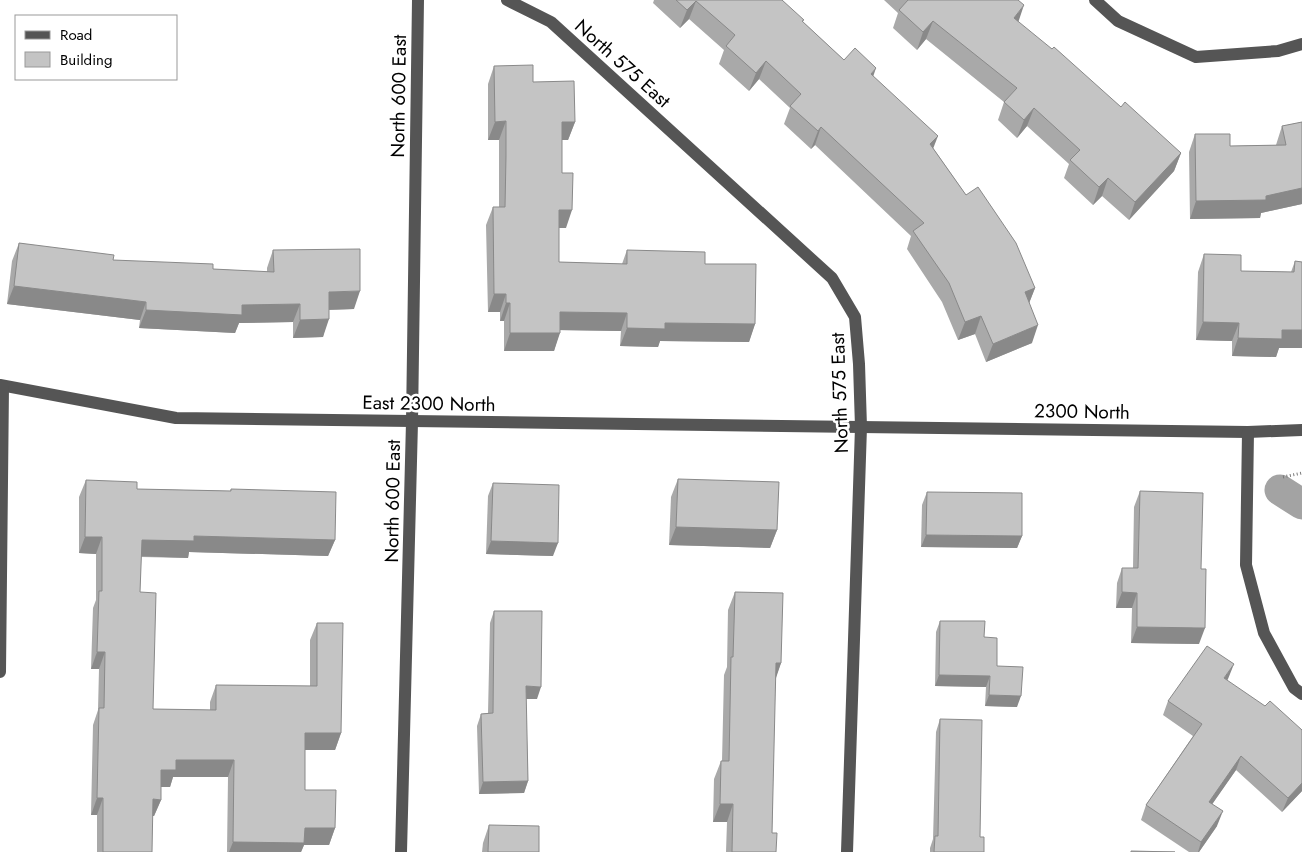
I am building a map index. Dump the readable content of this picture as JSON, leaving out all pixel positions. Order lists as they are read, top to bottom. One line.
{"streets":{"street":["North 575 East","North 600 East","East 2300 North","2300 North"]},"crossings":[["North 575 East","East 2300 North"],["North 575 East","2300 North"],["North 600 East","East 2300 North"],["East 2300 North","2300 North"]],"legend":["Road","Building"]}
